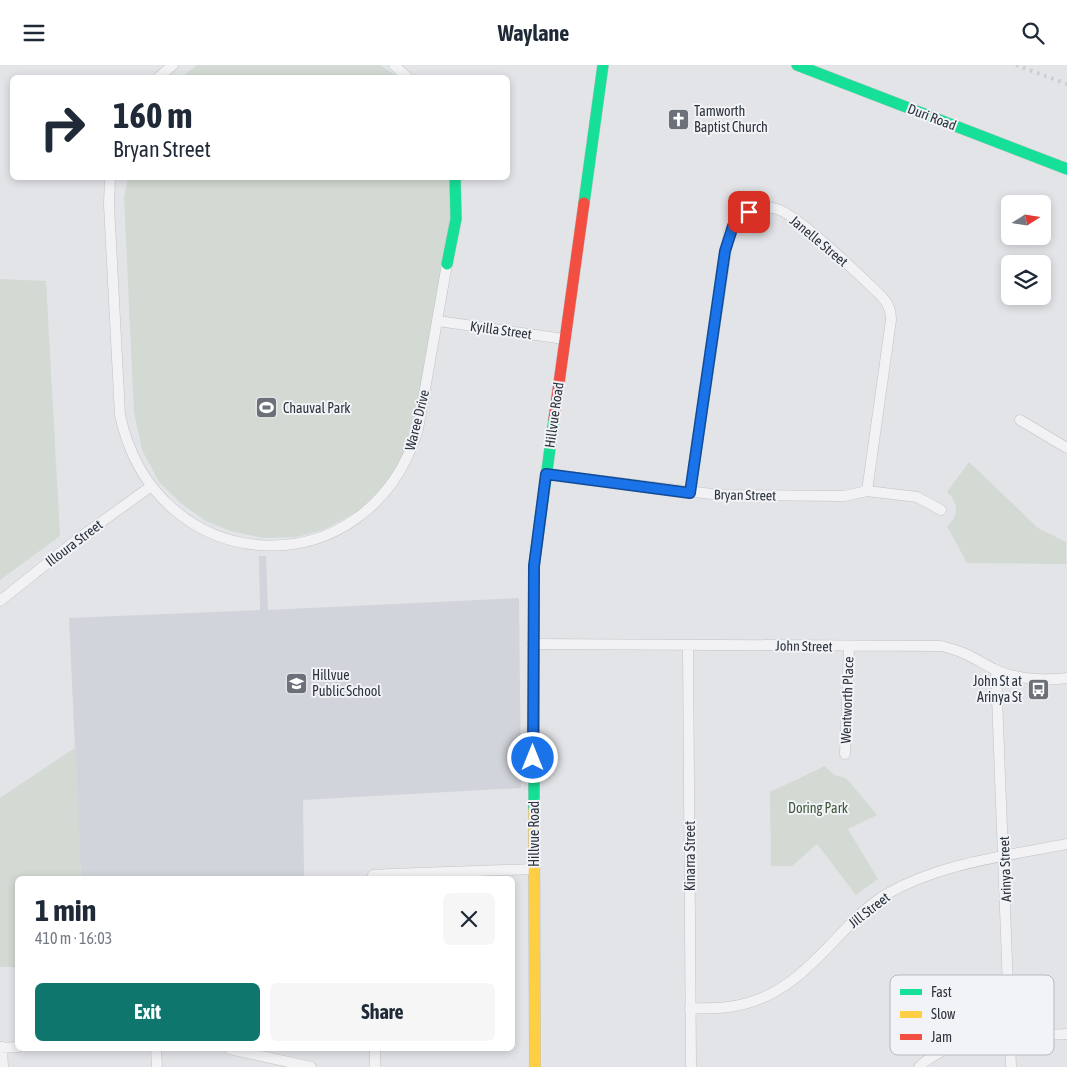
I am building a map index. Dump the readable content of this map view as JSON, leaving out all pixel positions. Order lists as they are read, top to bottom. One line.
{"streets":{"street":["Duri Road","Janelle Street","Kyilla Street","Hillvue Road","Waree Drive","Bryan Street","Illoura Street","John Street","Wentworth Place","Kinarra Street","Arinya Street","Jill Street"]},"crossings":[["Janelle Street","Bryan Street"],["Kyilla Street","Hillvue Road"],["Kyilla Street","Waree Drive"],["Hillvue Road","Bryan Street"],["Hillvue Road","John Street"],["Waree Drive","Illoura Street"],["John Street","Wentworth Place"],["John Street","Kinarra Street"],["John Street","Arinya Street"],["Kinarra Street","Jill Street"],["Arinya Street","Jill Street"]],"parks":["Doring Park"],"places":{"church":["Tamworth Baptist Church"],"sports":["Chauval Park"],"school or university":["Hillvue Public School"],"bus stop":["John St at Arinya St"]},"legend":["Fast","Slow","Jam"],"north":"right","page":{"header":"Waylane","turn":["160 m","Bryan Street"],"heading":["1 min","410 m · 16:03"],"buttons":["Exit","Share"]}}
